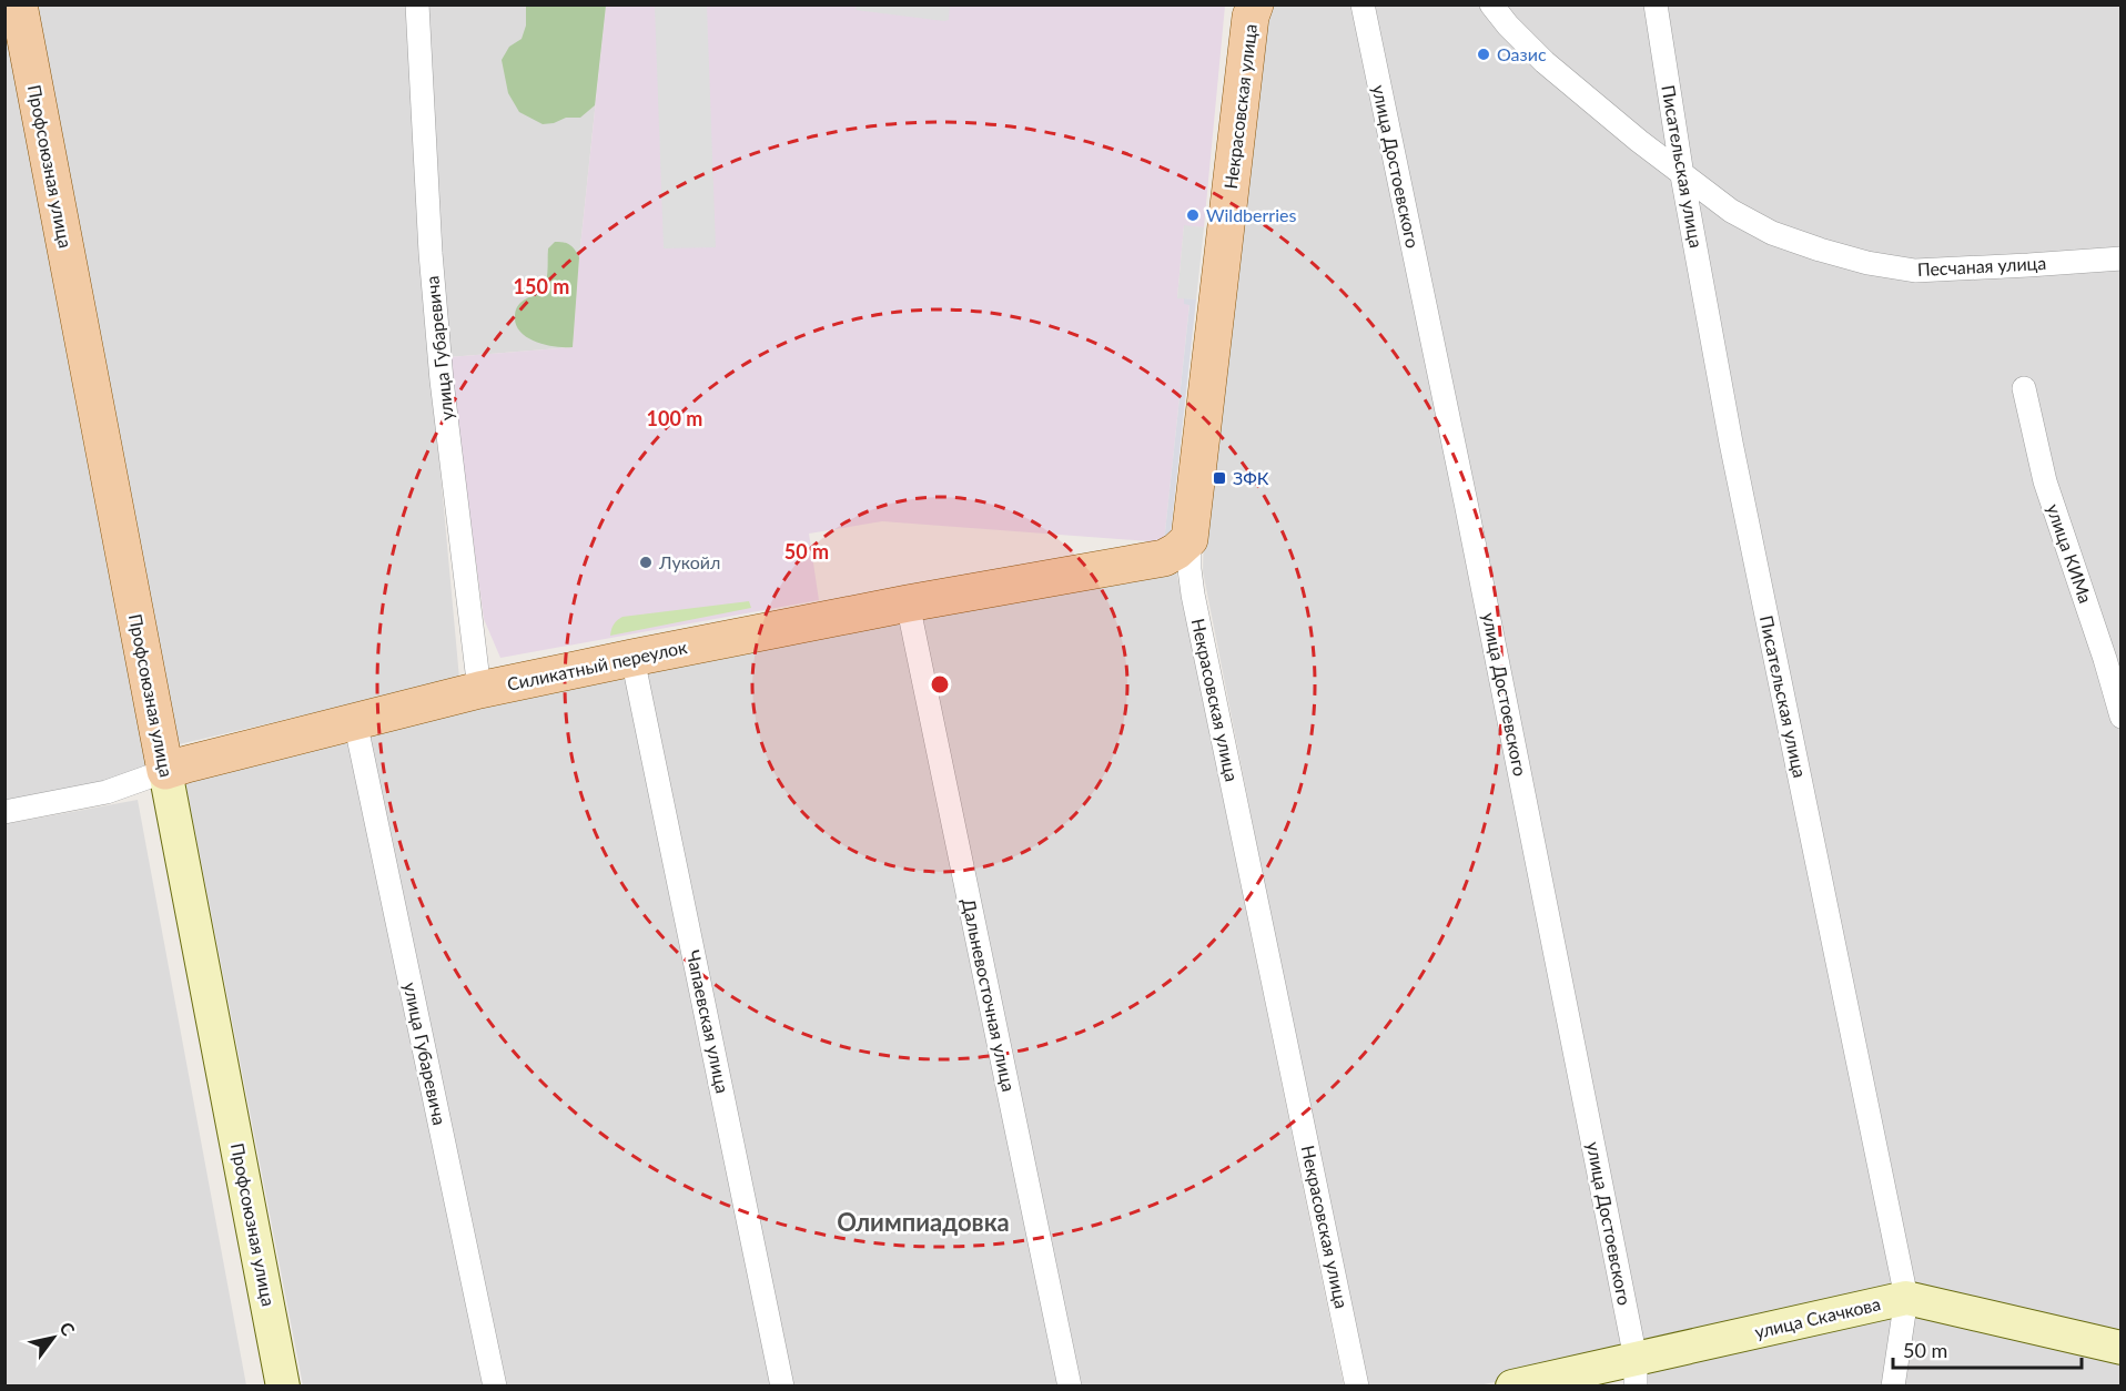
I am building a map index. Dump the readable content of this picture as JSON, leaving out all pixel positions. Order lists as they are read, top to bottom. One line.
{"streets":{"main road":["Некрасовская улица","Профсоюзная улица","Силикатный переулок"],"street":["улица Достоевского","Писательская улица","Песчаная улица","улица Губаревича","улица КИМа","Дальневосточная улица","Чапаевская улица","улица Скачкова"]},"crossings":[["Некрасовская улица","Силикатный переулок"],["Профсоюзная улица","Силикатный переулок"],["улица Достоевского","улица Скачкова"],["Писательская улица","Песчаная улица"],["Писательская улица","улица Скачкова"],["улица Губаревича","Силикатный переулок"],["Силикатный переулок","Дальневосточная улица"],["Силикатный переулок","Чапаевская улица"]],"districts":["Олимпиадовка"],"places":{"other":["Оазис","Wildberries","Лукойл"],"transit":["ЗФК"]},"scale_bar":"50 m","north":"top right","rings":["150 m","100 m","50 m"]}
